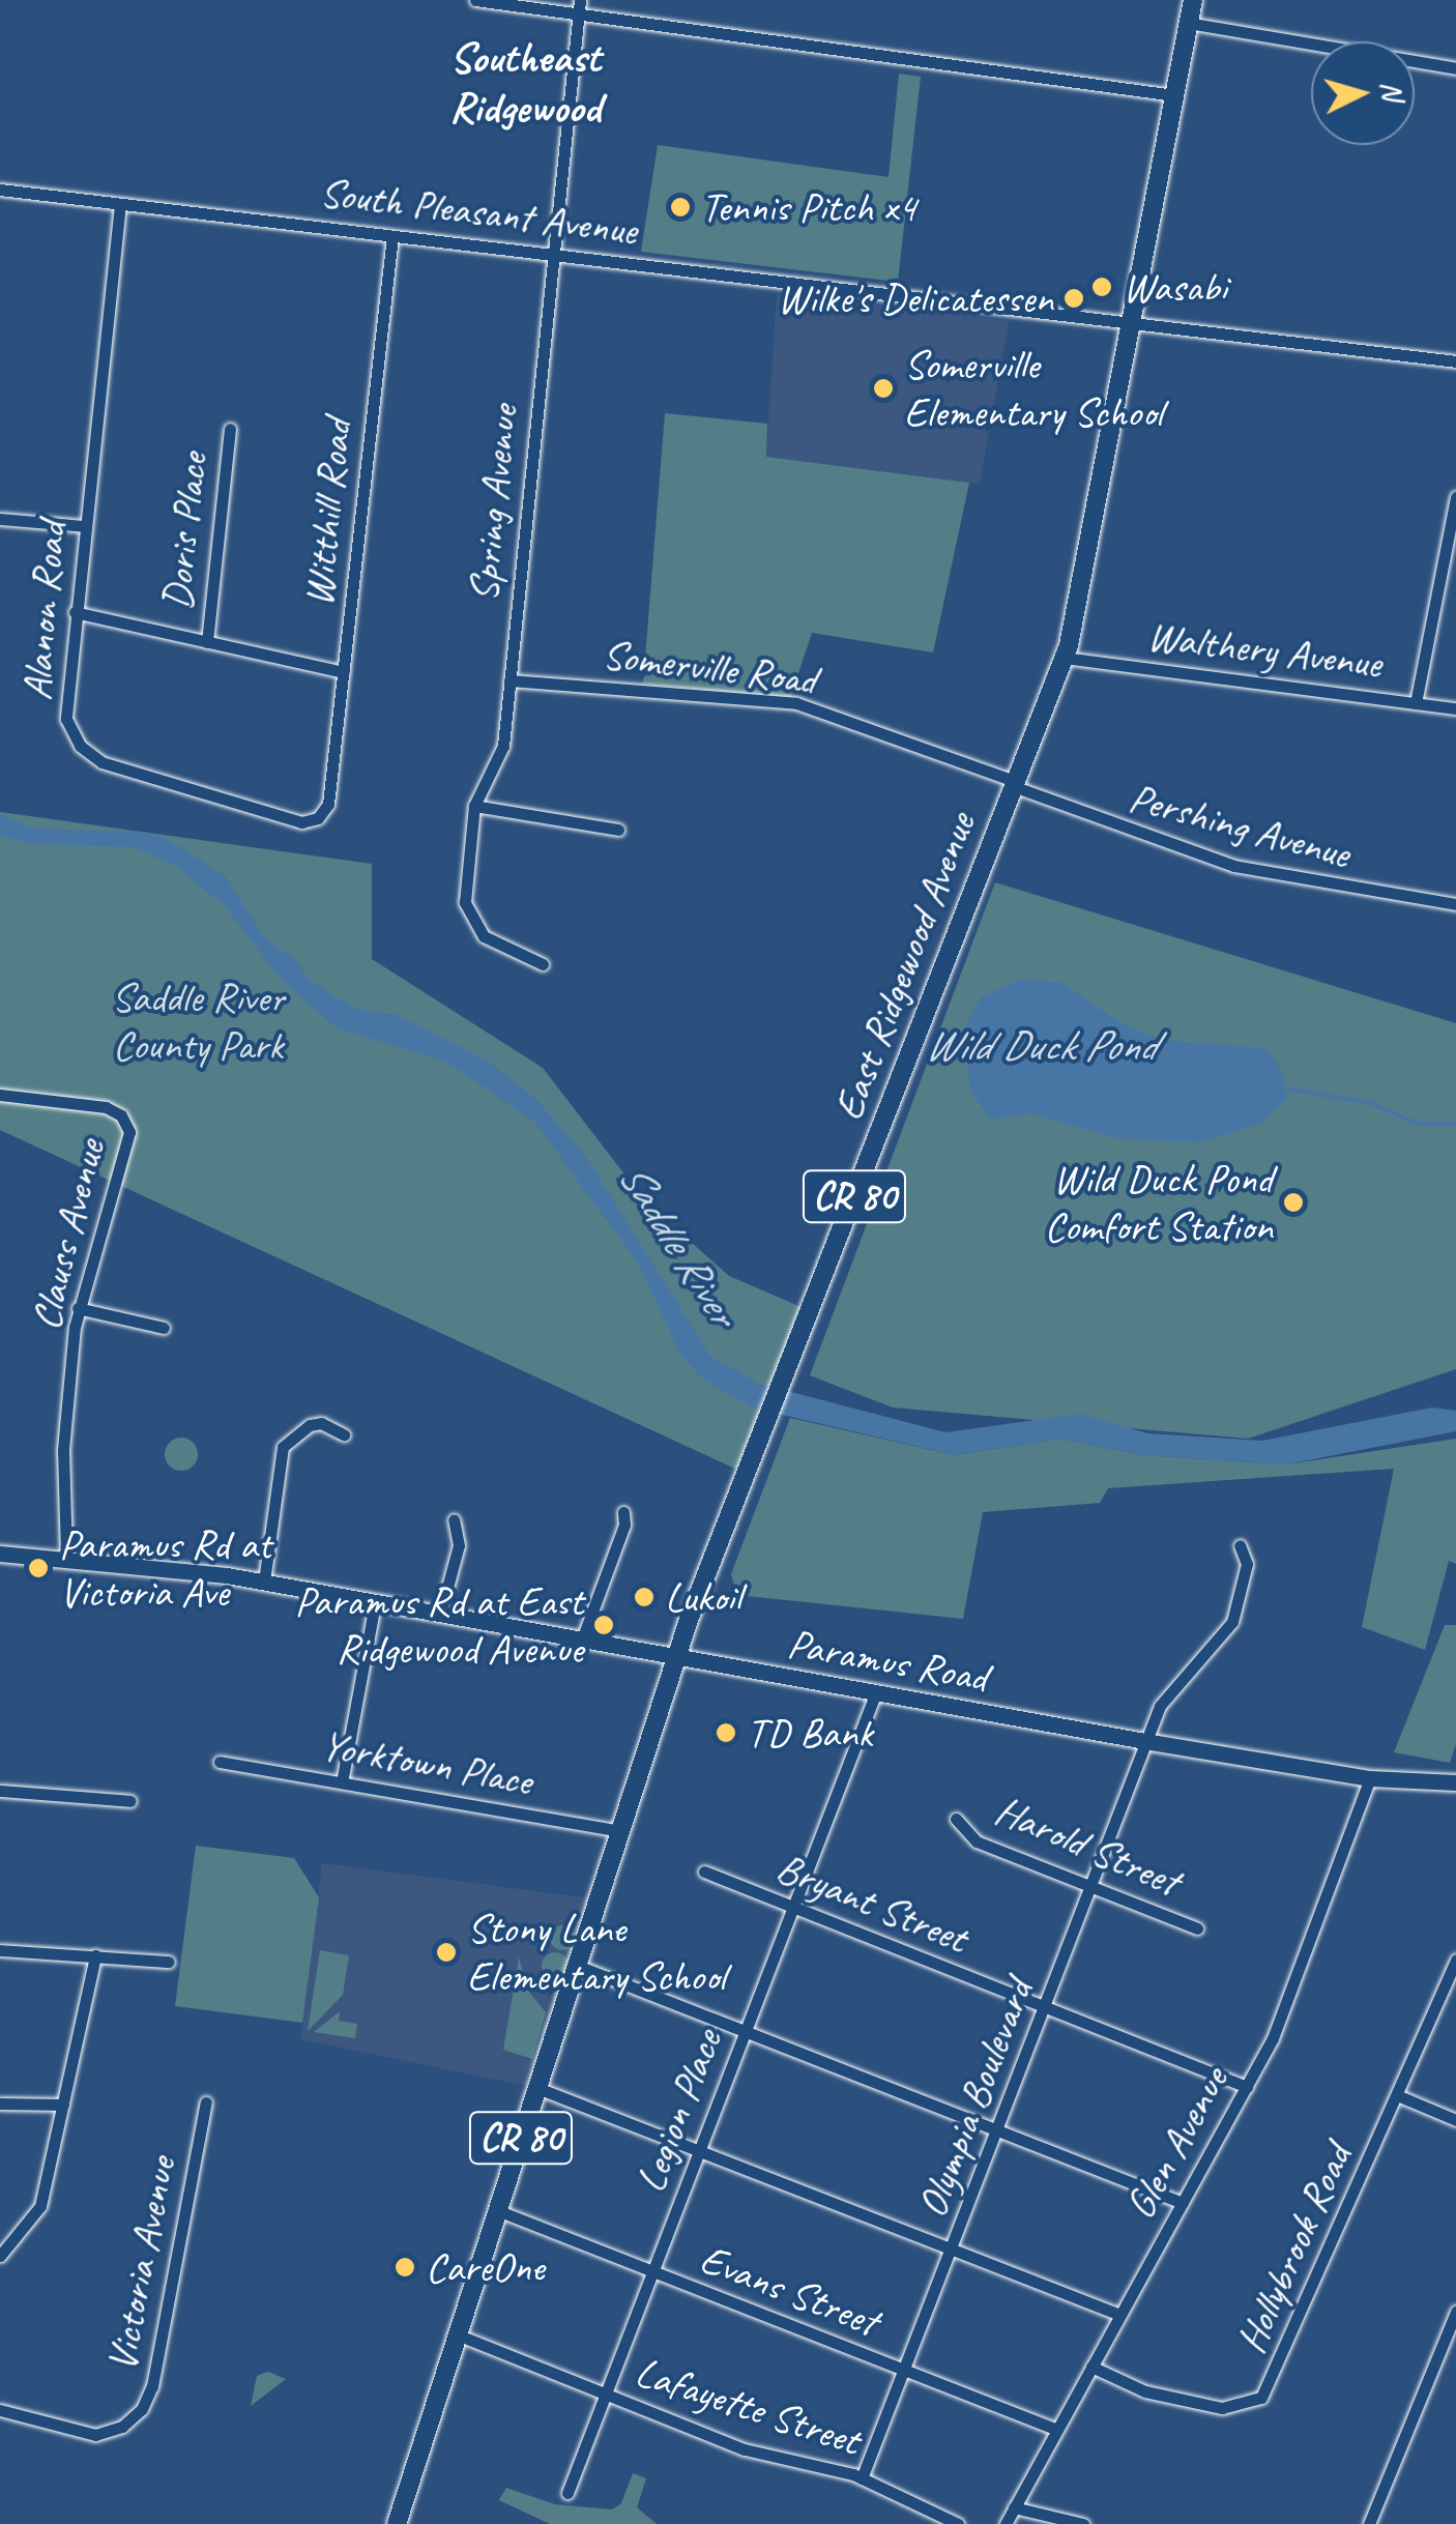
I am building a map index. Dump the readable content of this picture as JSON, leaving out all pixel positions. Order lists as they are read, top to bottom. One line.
{"streets":{"main road":["East Ridgewood Avenue","CR 80","Paramus Road"],"street":["South Pleasant Avenue","Spring Avenue","Witthill Road","Doris Place","Alanon Road","Walthery Avenue","Somerville Road","Pershing Avenue","Clauss Avenue","Yorktown Place","Harold Street","Bryant Street","Olympia Boulevard","Legion Place","Glen Avenue","Hollybrook Road","Victoria Avenue","Evans Street","Lafayette Street"]},"crossings":[["South Pleasant Avenue","Spring Avenue"],["South Pleasant Avenue","Witthill Road"],["South Pleasant Avenue","Alanon Road"],["South Pleasant Avenue","East Ridgewood Avenue"],["Spring Avenue","Somerville Road"],["Witthill Road","Alanon Road"],["Walthery Avenue","East Ridgewood Avenue"],["Somerville Road","Pershing Avenue"],["Somerville Road","East Ridgewood Avenue"],["Pershing Avenue","East Ridgewood Avenue"],["East Ridgewood Avenue","Paramus Road"],["East Ridgewood Avenue","Yorktown Place"],["East Ridgewood Avenue","Evans Street"],["East Ridgewood Avenue","Lafayette Street"],["Clauss Avenue","Paramus Road"],["Paramus Road","Olympia Boulevard"],["Paramus Road","Legion Place"],["Paramus Road","Glen Avenue"],["Harold Street","Olympia Boulevard"],["Bryant Street","Olympia Boulevard"],["Bryant Street","Legion Place"],["Bryant Street","Glen Avenue"],["Olympia Boulevard","Evans Street"],["Olympia Boulevard","Lafayette Street"],["Legion Place","Evans Street"],["Legion Place","Lafayette Street"],["Glen Avenue","Hollybrook Road"],["Glen Avenue","Evans Street"]],"districts":["Southeast Ridgewood"],"water":["Wild Duck Pond","Saddle River"],"parks":["Saddle River County Park"],"places":["Tennis Pitch x4","Wasabi","Wilke's Delicatessen","Somerville Elementary School","Wild Duck Pond Comfort Station","Paramus Rd at Victoria Ave","Lukoil","Paramus Rd at East Ridgewood Avenue","TD Bank","Stony Lane Elementary School","CareOne"],"north":"right"}
